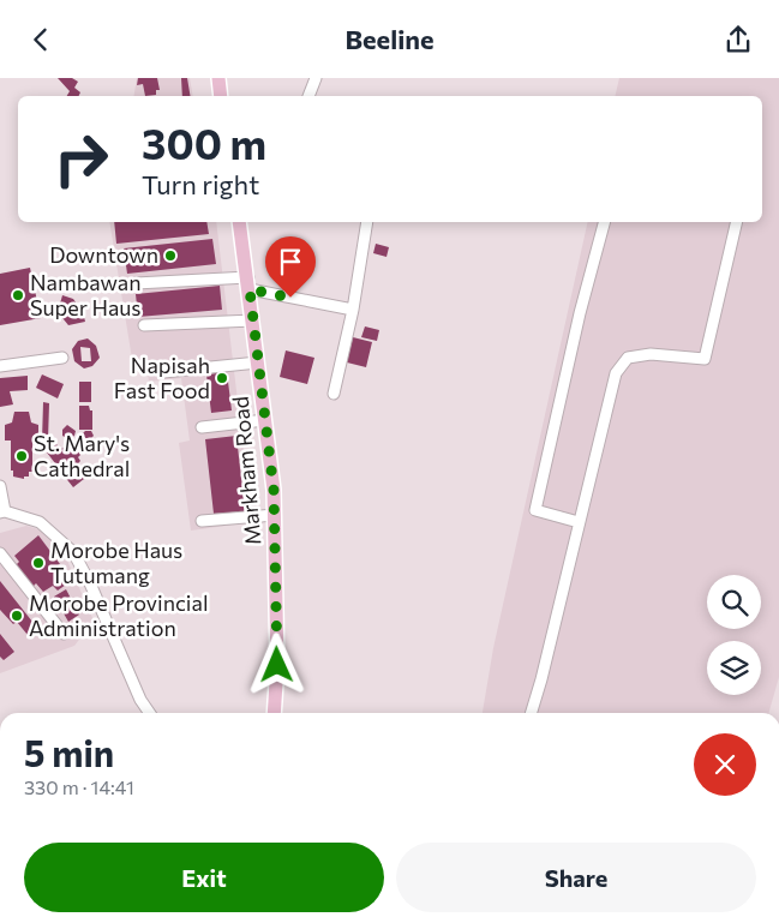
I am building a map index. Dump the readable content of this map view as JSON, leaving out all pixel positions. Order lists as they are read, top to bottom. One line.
{"streets":{"main road":["Markham Road"]},"places":["Downtown","Nambawan Super Haus","Napisah Fast Food","St. Mary's Cathedral","Morobe Haus Tutumang","Morobe Provincial Administration"],"page":{"header":"Beeline","turn":["300 m","Turn right"],"heading":["5 min","330 m · 14:41"],"buttons":["Exit","Share"]}}
